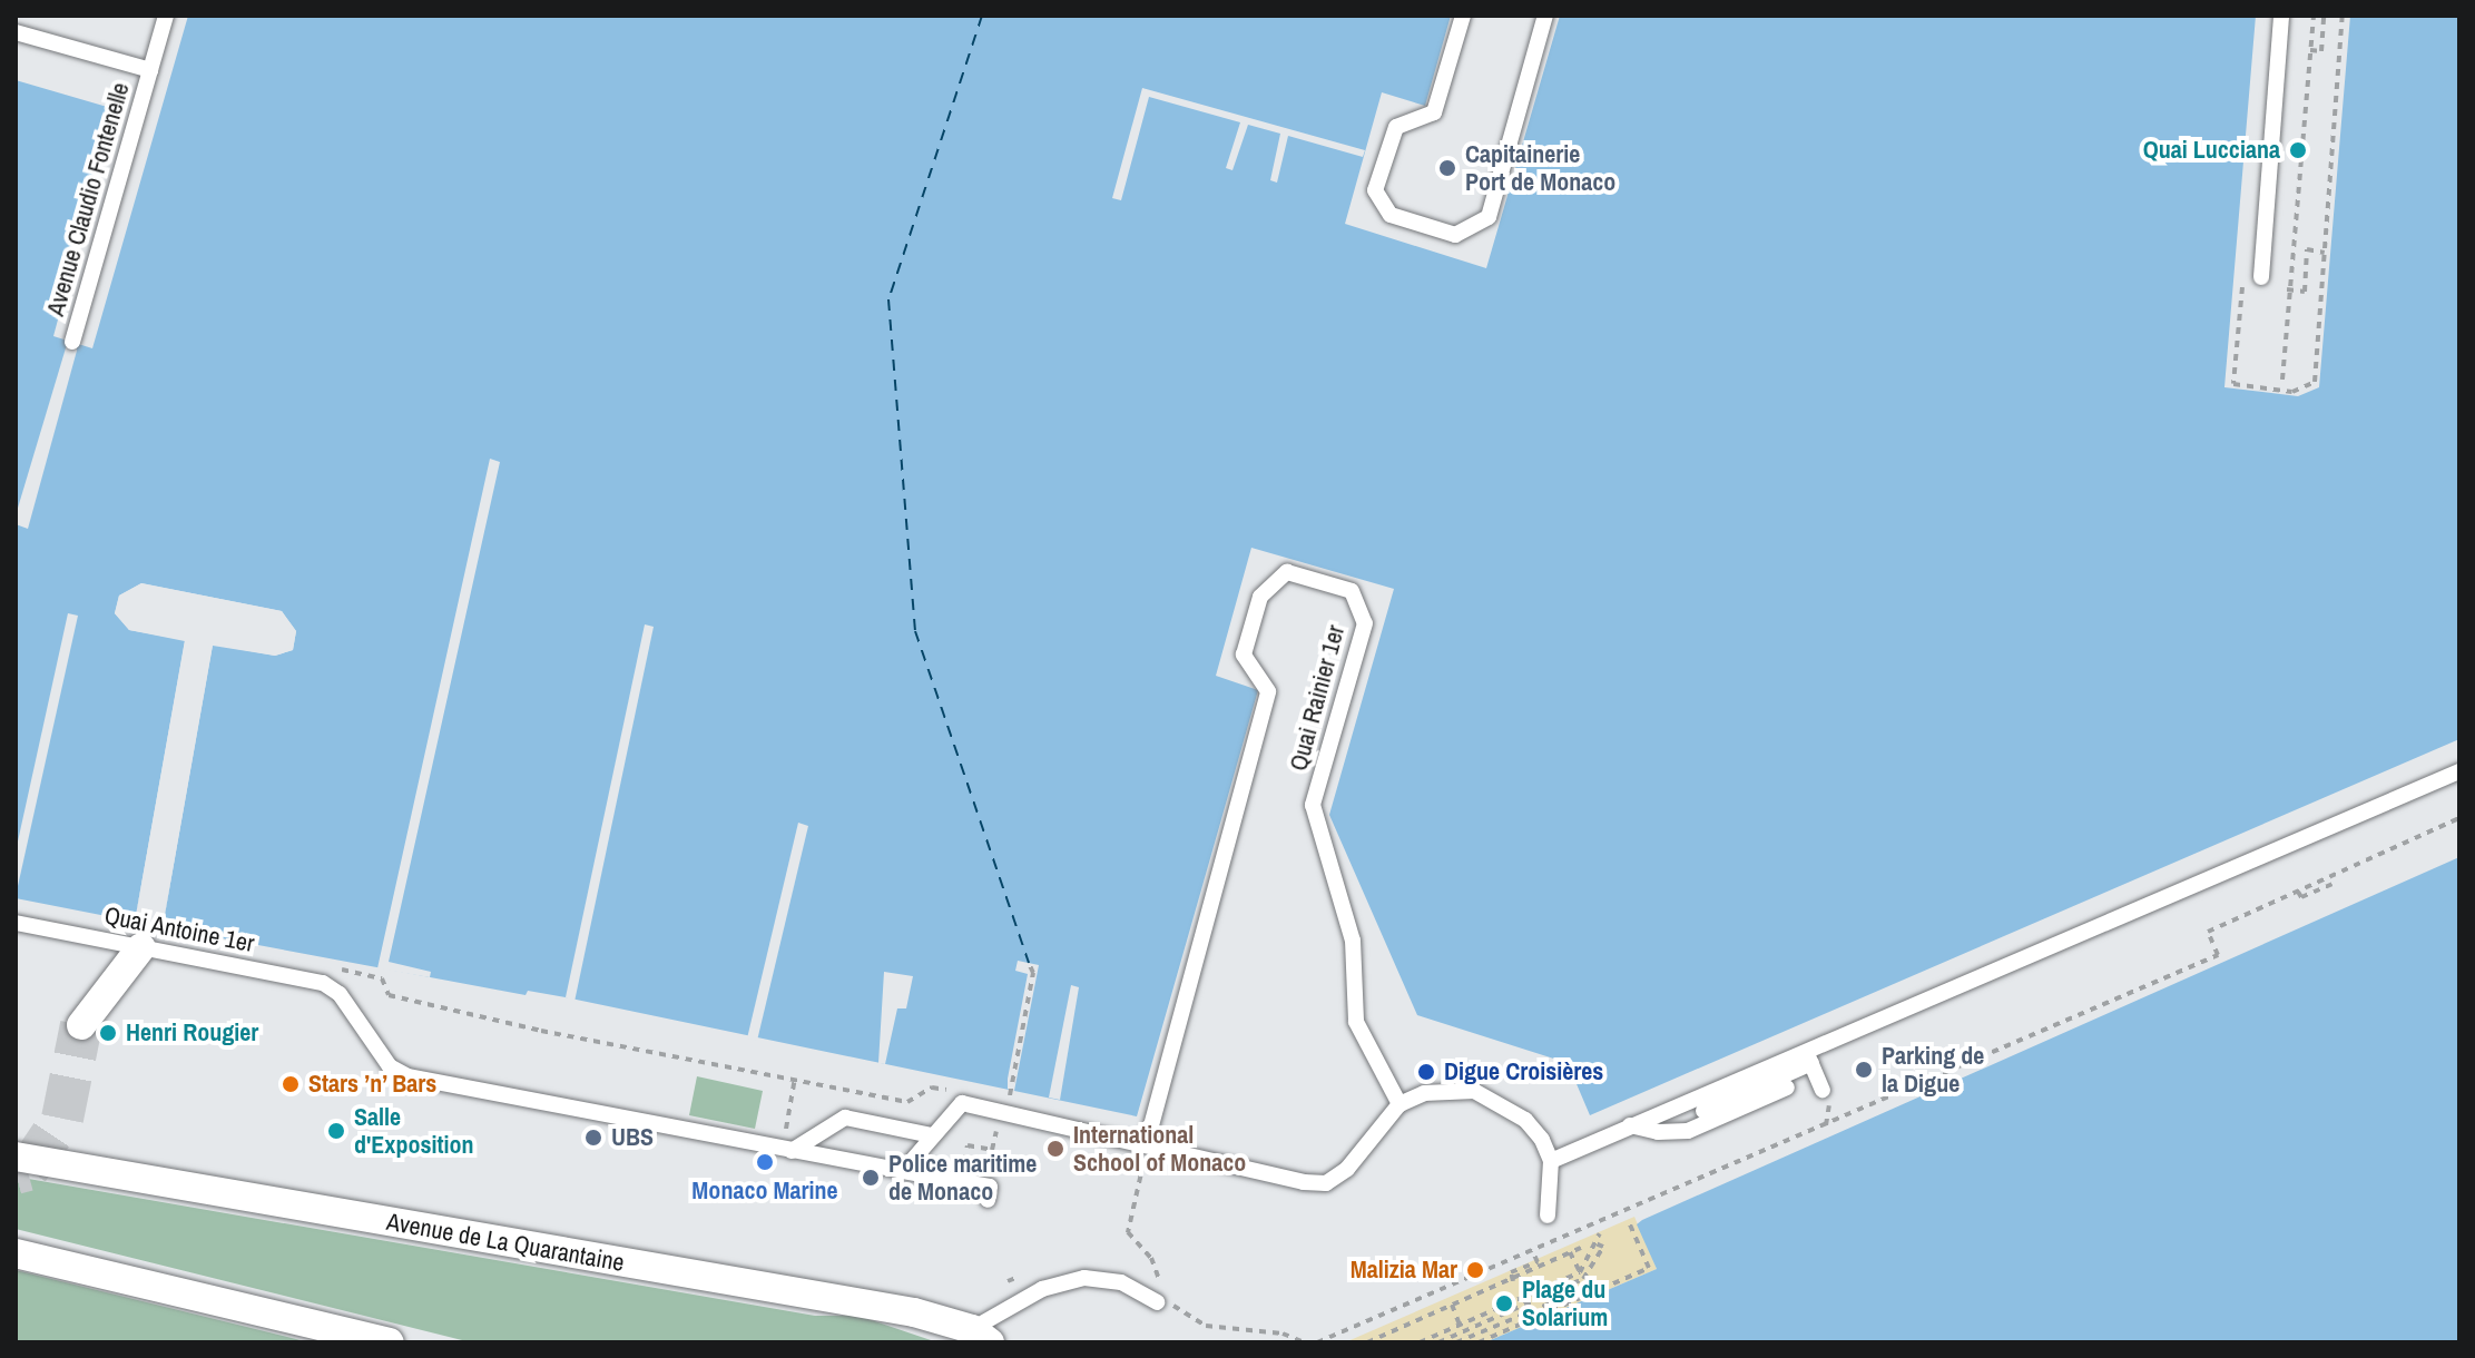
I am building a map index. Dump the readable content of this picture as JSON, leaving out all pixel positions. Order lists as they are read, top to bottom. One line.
{"streets":{"street":["Avenue de La Quarantaine"],"lane":["Avenue Claudio Fontenelle","Quai Rainier 1er","Quai Antoine 1er"]},"places":["Quai Lucciana","Capitainerie Port de Monaco","Henri Rougier","Parking de la Digue","Digue Croisières","Stars ’n’ Bars","Salle d'Exposition","UBS","International School of Monaco","Monaco Marine","Police maritime de Monaco","Malizia Mar","Plage du Solarium"]}
